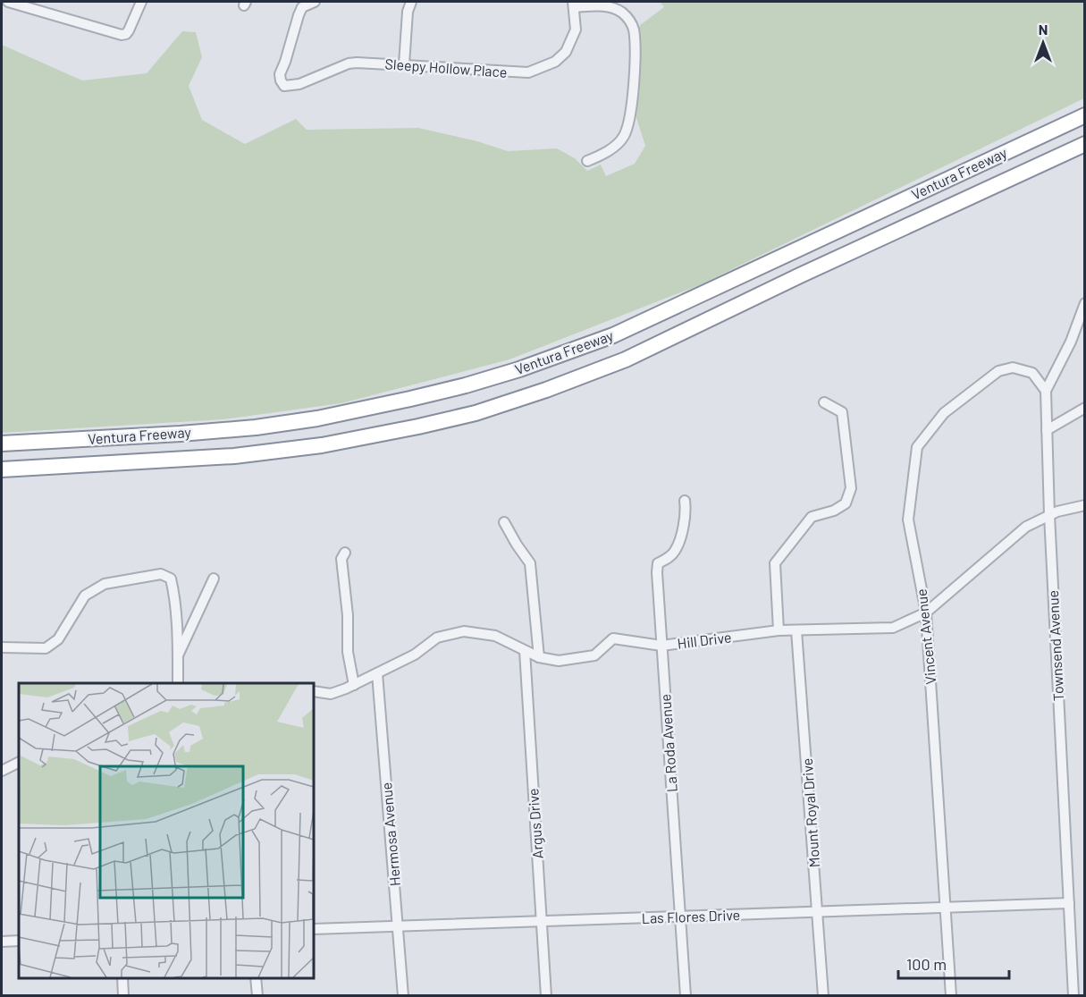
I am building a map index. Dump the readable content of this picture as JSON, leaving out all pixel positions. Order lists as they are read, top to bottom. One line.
{"streets":{"highway":["Ventura Freeway"],"street":["Sleepy Hollow Place","Vincent Avenue","Hill Drive","Townsend Avenue","La Roda Avenue","Mount Royal Drive","Argus Drive","Hermosa Avenue","Las Flores Drive"]},"crossings":[["Vincent Avenue","Hill Drive"],["Vincent Avenue","Townsend Avenue"],["Vincent Avenue","Las Flores Drive"],["Hill Drive","Townsend Avenue"],["Hill Drive","La Roda Avenue"],["Hill Drive","Mount Royal Drive"],["Hill Drive","Argus Drive"],["Hill Drive","Hermosa Avenue"],["Townsend Avenue","Las Flores Drive"],["La Roda Avenue","Las Flores Drive"],["Mount Royal Drive","Las Flores Drive"],["Argus Drive","Las Flores Drive"],["Hermosa Avenue","Las Flores Drive"]],"scale_bar":"100 m","north":"top"}
